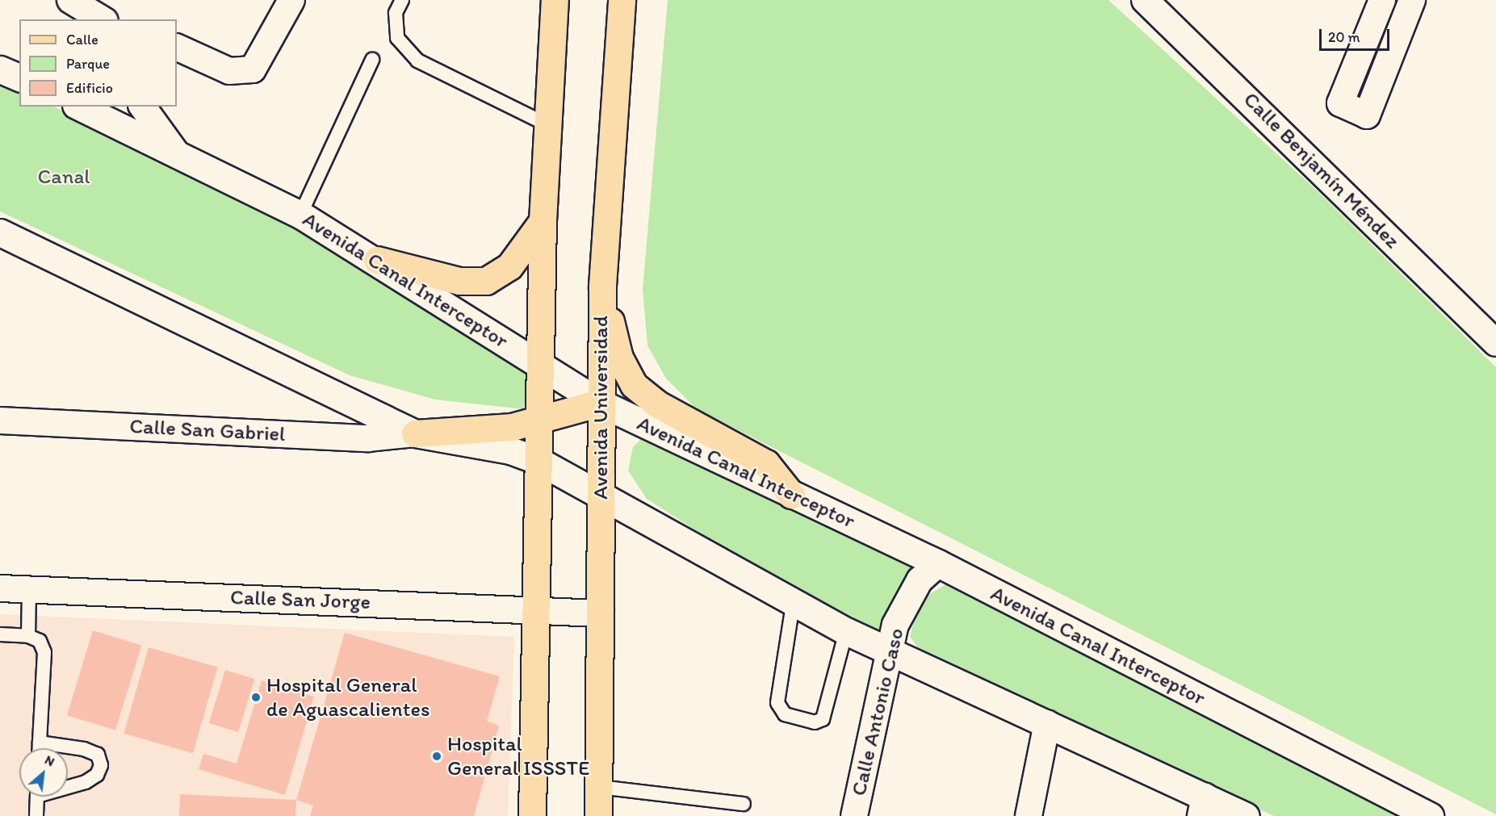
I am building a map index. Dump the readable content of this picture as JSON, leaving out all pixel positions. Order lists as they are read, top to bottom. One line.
{"streets":{"main road":["Avenida Canal Interceptor","Avenida Universidad"],"street":["Calle Benjamín Méndez","Calle San Gabriel","Calle San Jorge","Calle Antonio Caso"]},"crossings":[["Avenida Canal Interceptor","Avenida Universidad"],["Avenida Canal Interceptor","Calle Antonio Caso"],["Avenida Universidad","Calle San Jorge"]],"parks":["Canal"],"places":["Hospital General de Aguascalientes","Hospital General ISSSTE"],"legend":["Calle","Parque","Edificio"],"scale_bar":"20 m","north":"top right"}
